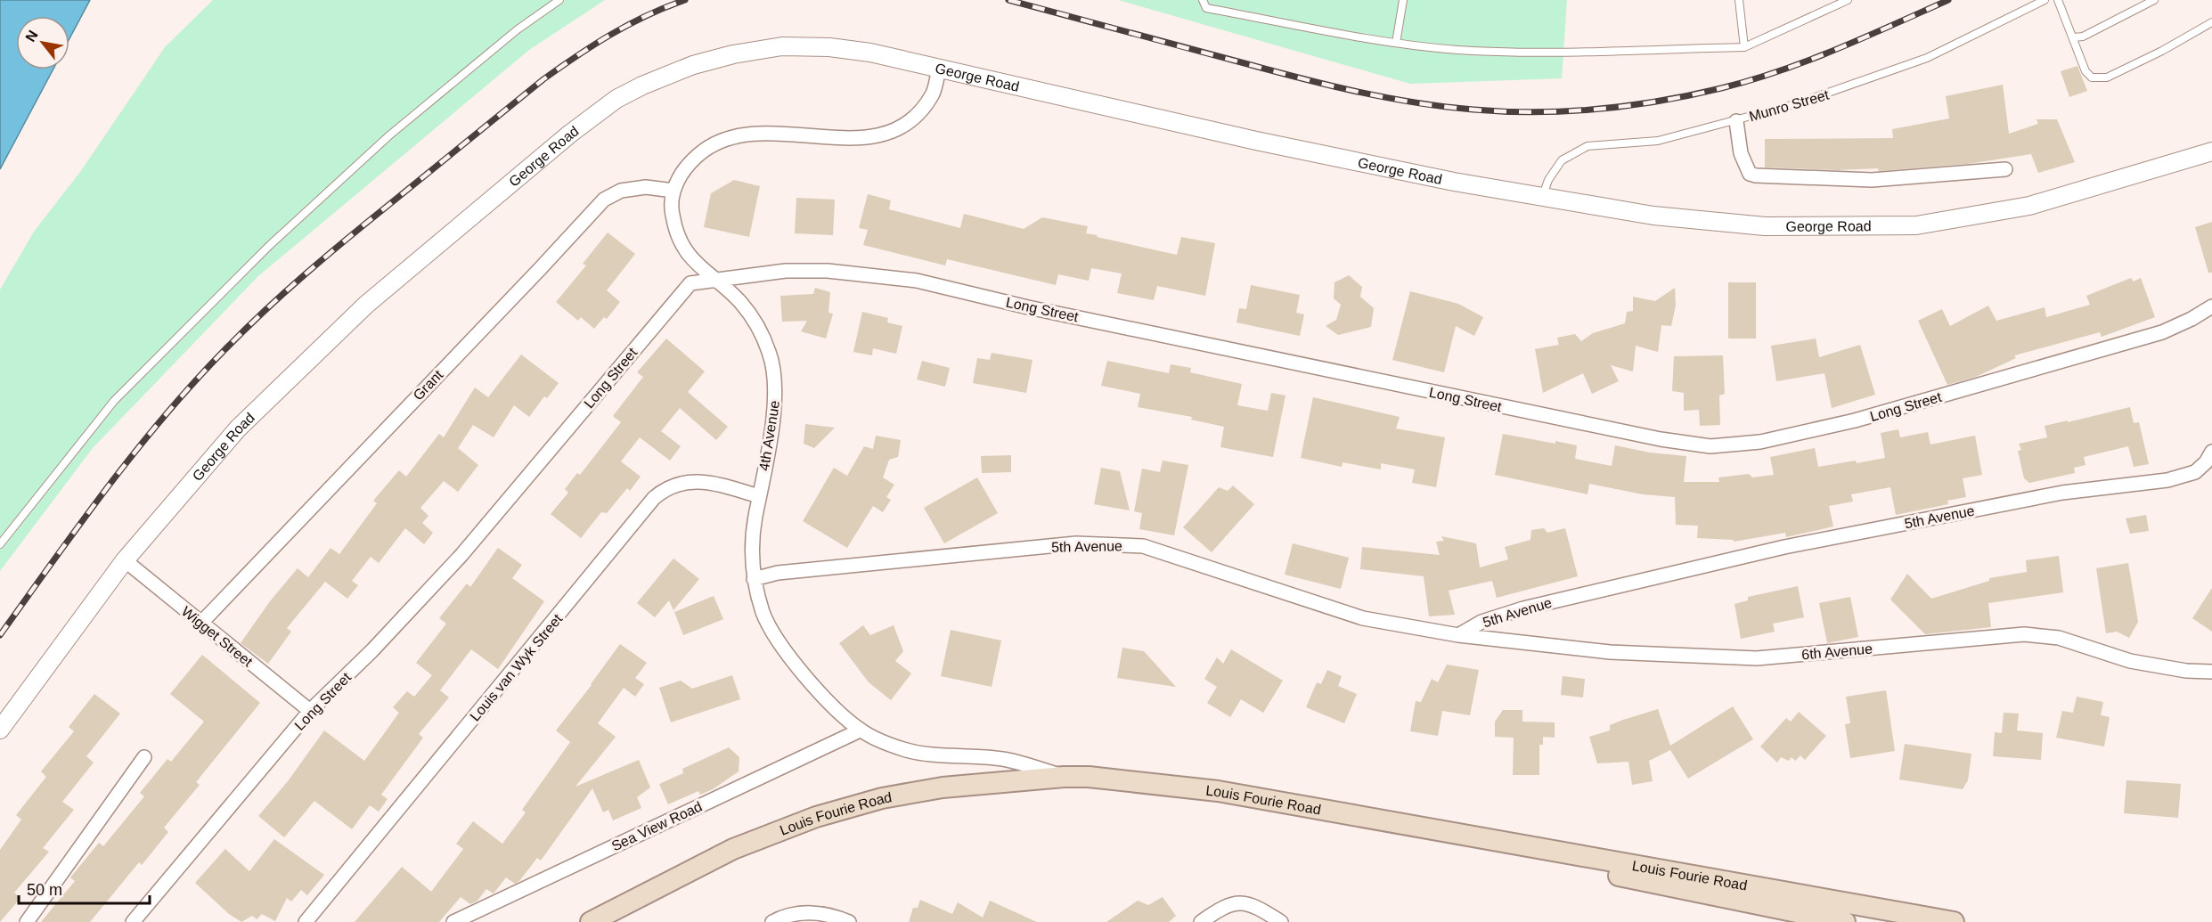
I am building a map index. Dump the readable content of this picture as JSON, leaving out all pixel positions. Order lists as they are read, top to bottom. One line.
{"streets":{"main road":["Louis Fourie Road"],"street":["George Road","Long Street","Grant","4th Avenue","5th Avenue","Wigget Street","6th Avenue","Louis van Wyk Street","Sea View Road"],"lane":["Munro Street"]},"crossings":[["George Road","Munro Street"],["George Road","4th Avenue"],["George Road","Wigget Street"],["Long Street","4th Avenue"],["Long Street","Wigget Street"],["Grant","4th Avenue"],["Grant","Wigget Street"],["4th Avenue","5th Avenue"],["4th Avenue","Louis van Wyk Street"],["4th Avenue","Louis Fourie Road"],["4th Avenue","Sea View Road"],["5th Avenue","6th Avenue"]],"scale_bar":"50 m","north":"top left"}
